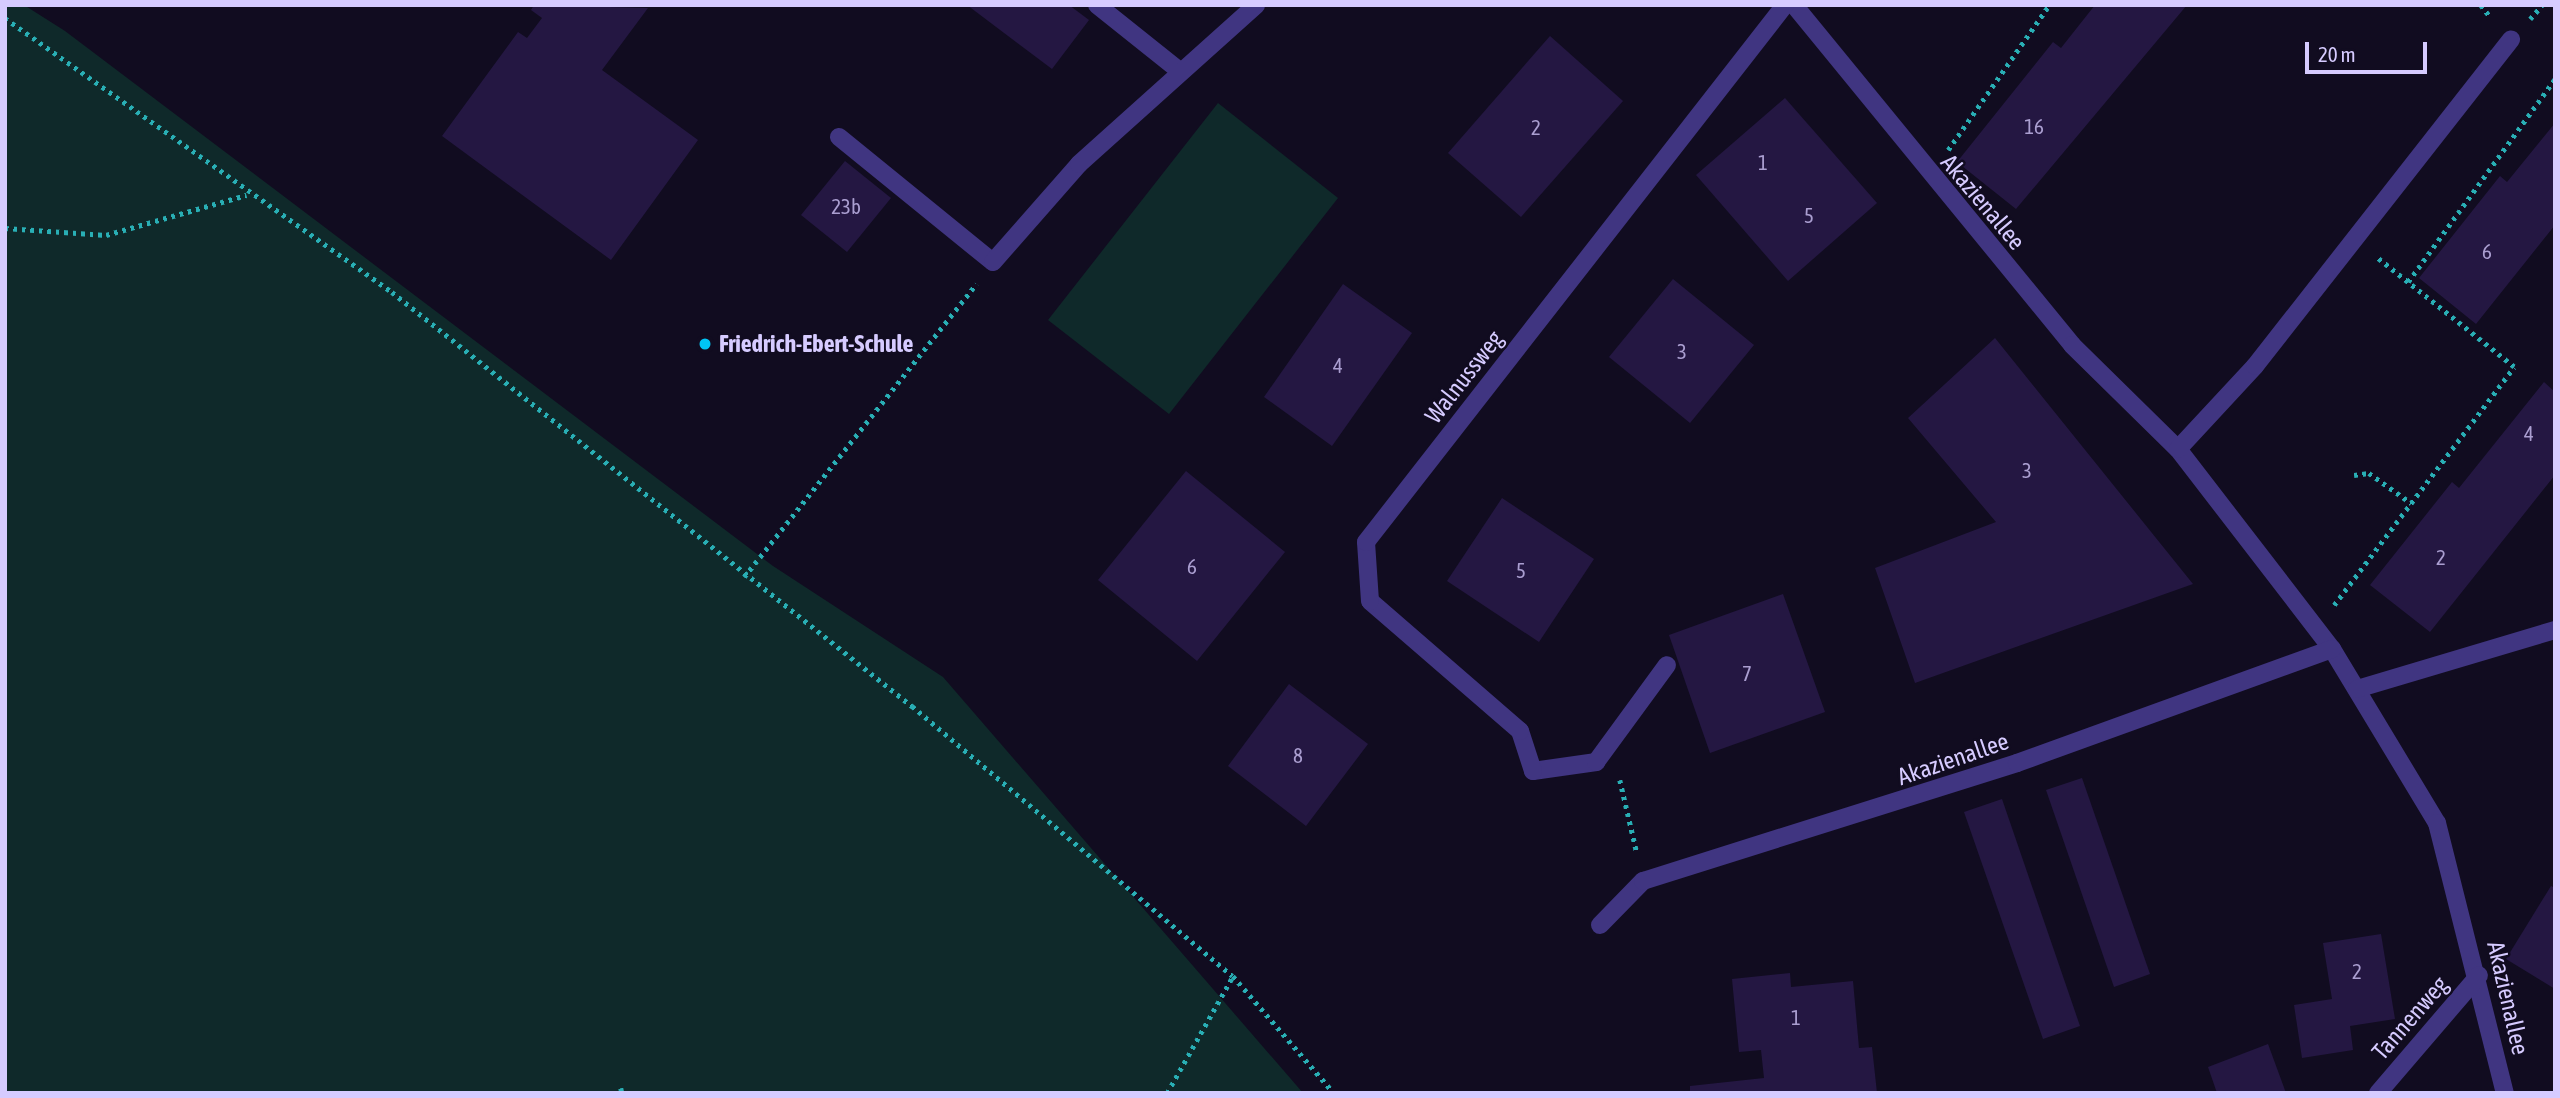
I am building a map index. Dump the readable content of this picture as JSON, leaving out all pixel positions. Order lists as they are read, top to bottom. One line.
{"streets":{"street":["Akazienallee","Walnussweg","Tannenweg"]},"crossings":[["Akazienallee","Tannenweg"]],"places":["Friedrich-Ebert-Schule"],"house_numbers":["16","2","1","23b","5","6","3","4","4","3","2","6","5","7","8","2","1"],"scale_bar":"20 m"}
